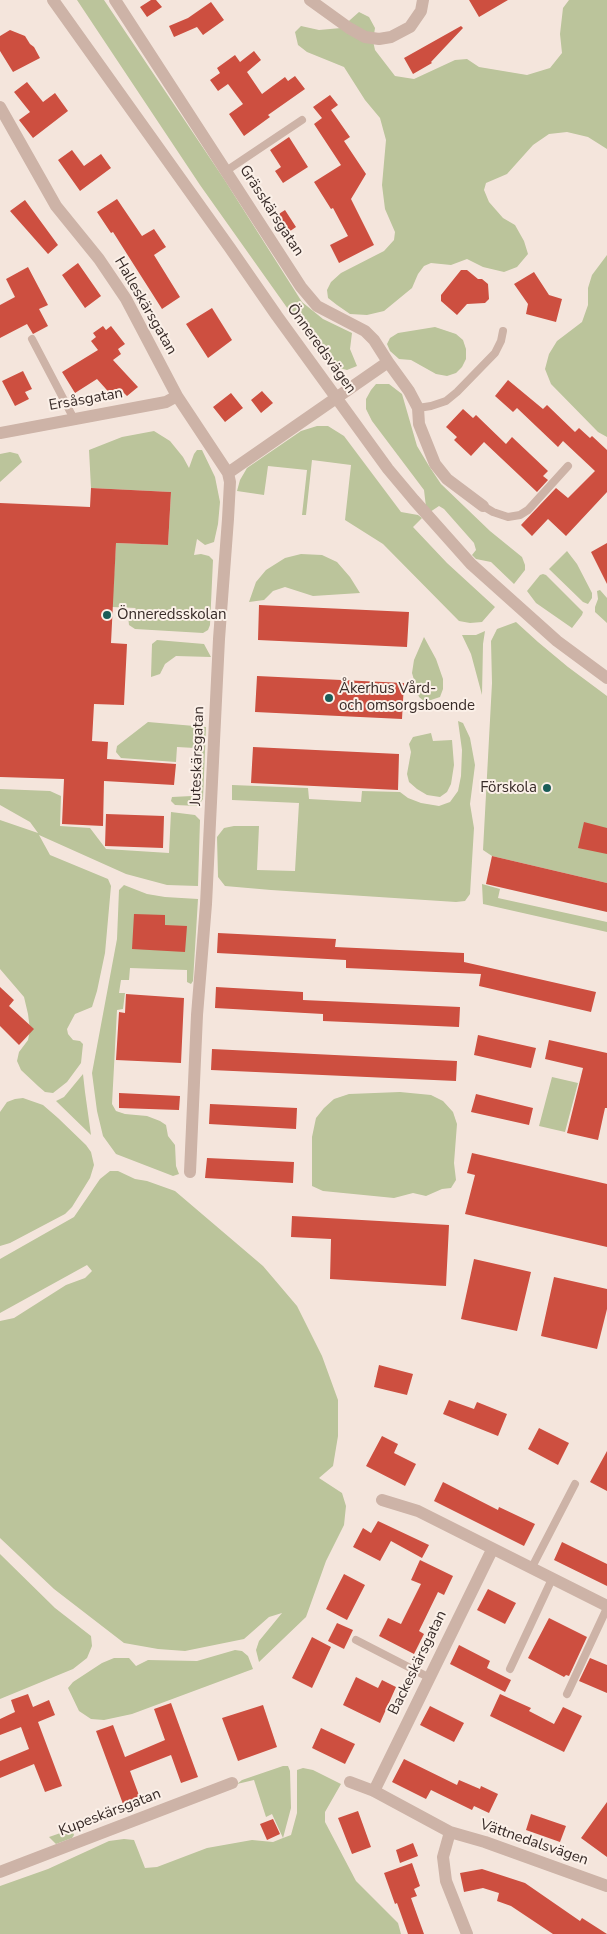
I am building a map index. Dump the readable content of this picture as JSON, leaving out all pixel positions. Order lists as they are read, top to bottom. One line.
{"streets":{"street":["Grässkärsgatan","Halleskärsgatan","Önneredsvägen","Ersåsgatan","Juteskärsgatan","Backeskärsgatan","Kupeskärsgatan","Vättnedalsvägen"]},"crossings":[["Halleskärsgatan","Ersåsgatan"],["Halleskärsgatan","Juteskärsgatan"],["Backeskärsgatan","Vättnedalsvägen"]],"places":["Önneredsskolan","Åkerhus Vård- och omsorgsboende","Förskola"]}
